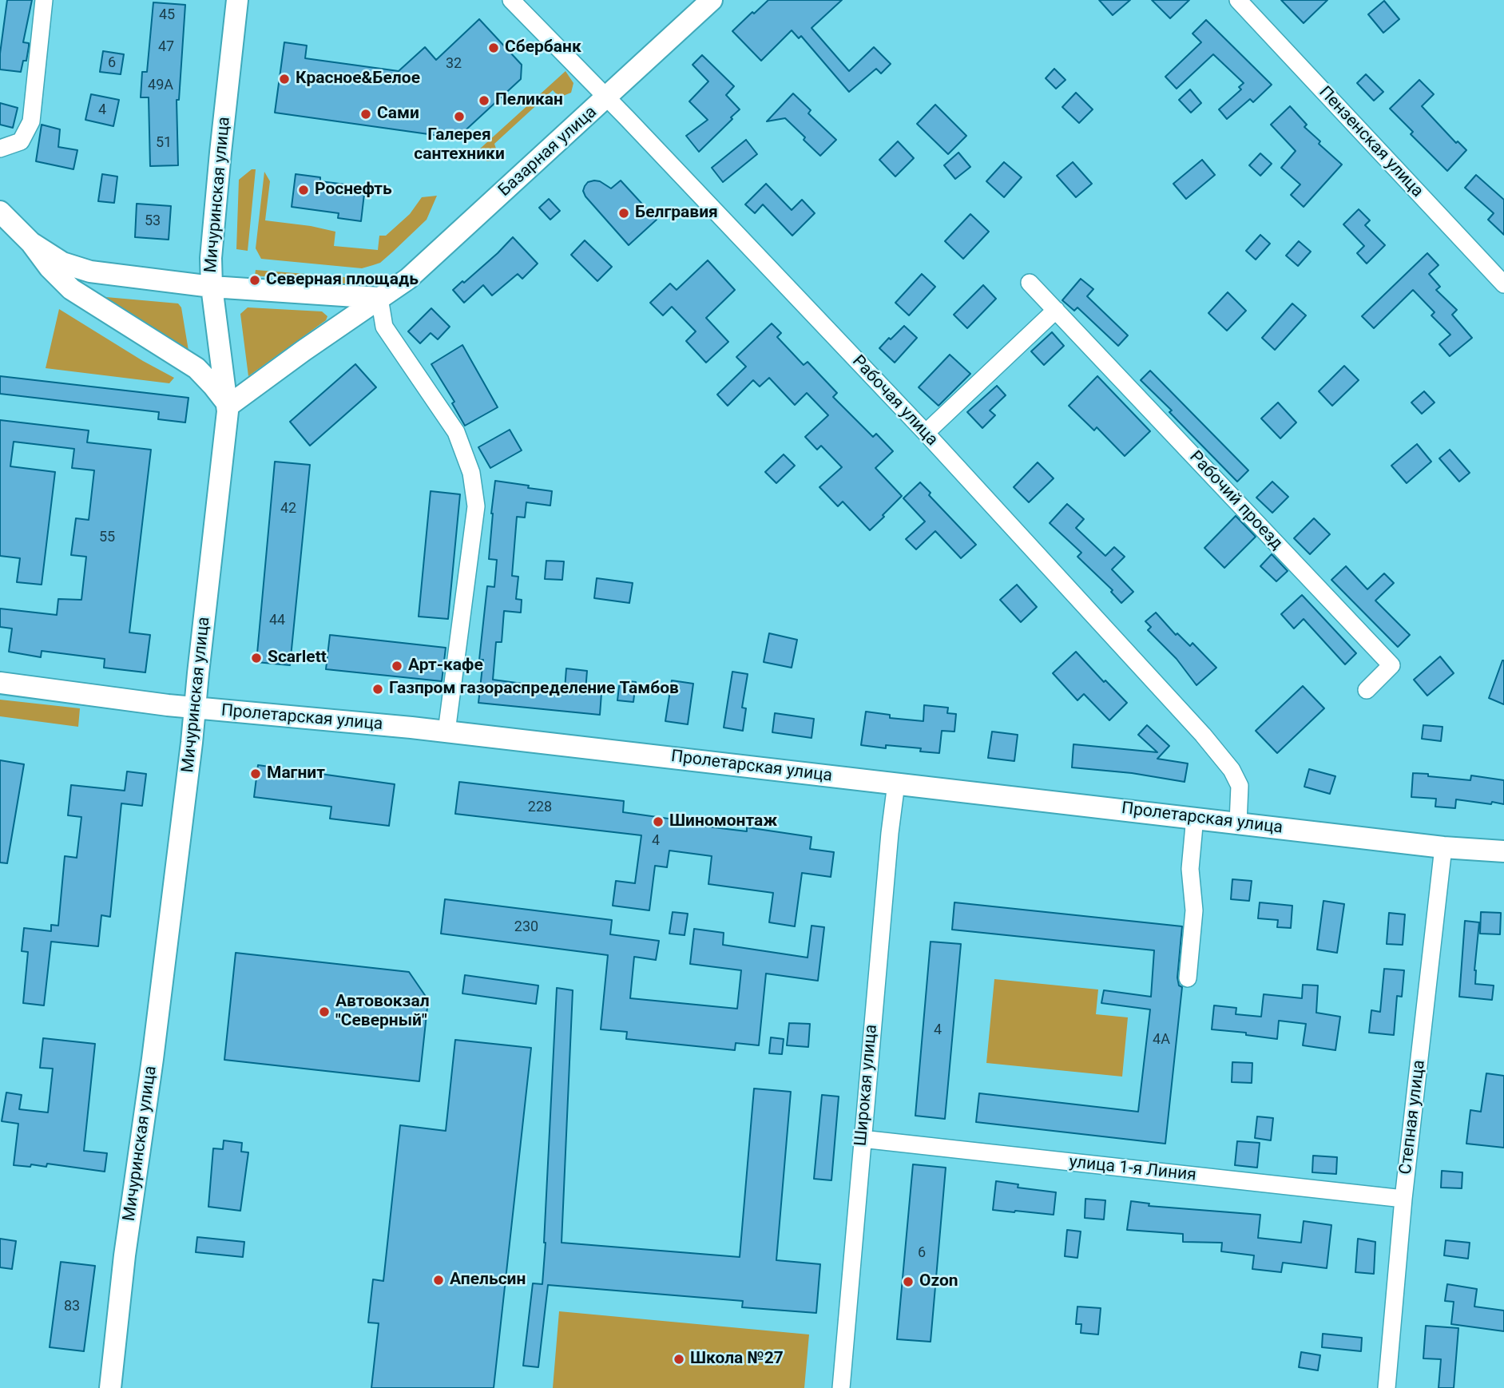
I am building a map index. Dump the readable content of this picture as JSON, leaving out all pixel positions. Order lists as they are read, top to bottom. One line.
{"streets":{"main road":["Базарная улица","Мичуринская улица","Пролетарская улица"],"street":["Пензенская улица","Рабочая улица","Рабочий проезд","Широкая улица","Степная улица","улица 1-я Линия"]},"crossings":[["Базарная улица","Мичуринская улица"],["Базарная улица","Рабочая улица"],["Мичуринская улица","Пролетарская улица"],["Рабочая улица","Пролетарская улица"],["Пролетарская улица","Широкая улица"],["Пролетарская улица","Степная улица"],["Широкая улица","улица 1-я Линия"],["Степная улица","улица 1-я Линия"]],"places":["Сбербанк","Красное&Белое","Пеликан","Сами","Галерея сантехники","Роснефть","Белгравия","Северная площадь","Scarlett","Арт-кафе","Газпром газораспределение Тамбов","Магнит","Шиномонтаж","Автовокзал \"Северный\"","Апельсин","Ozon","Школа №27"],"house_numbers":["45","47","6","32","49А","4","51","53","42","55","44","228","4","230","4","4А","6","83"]}
